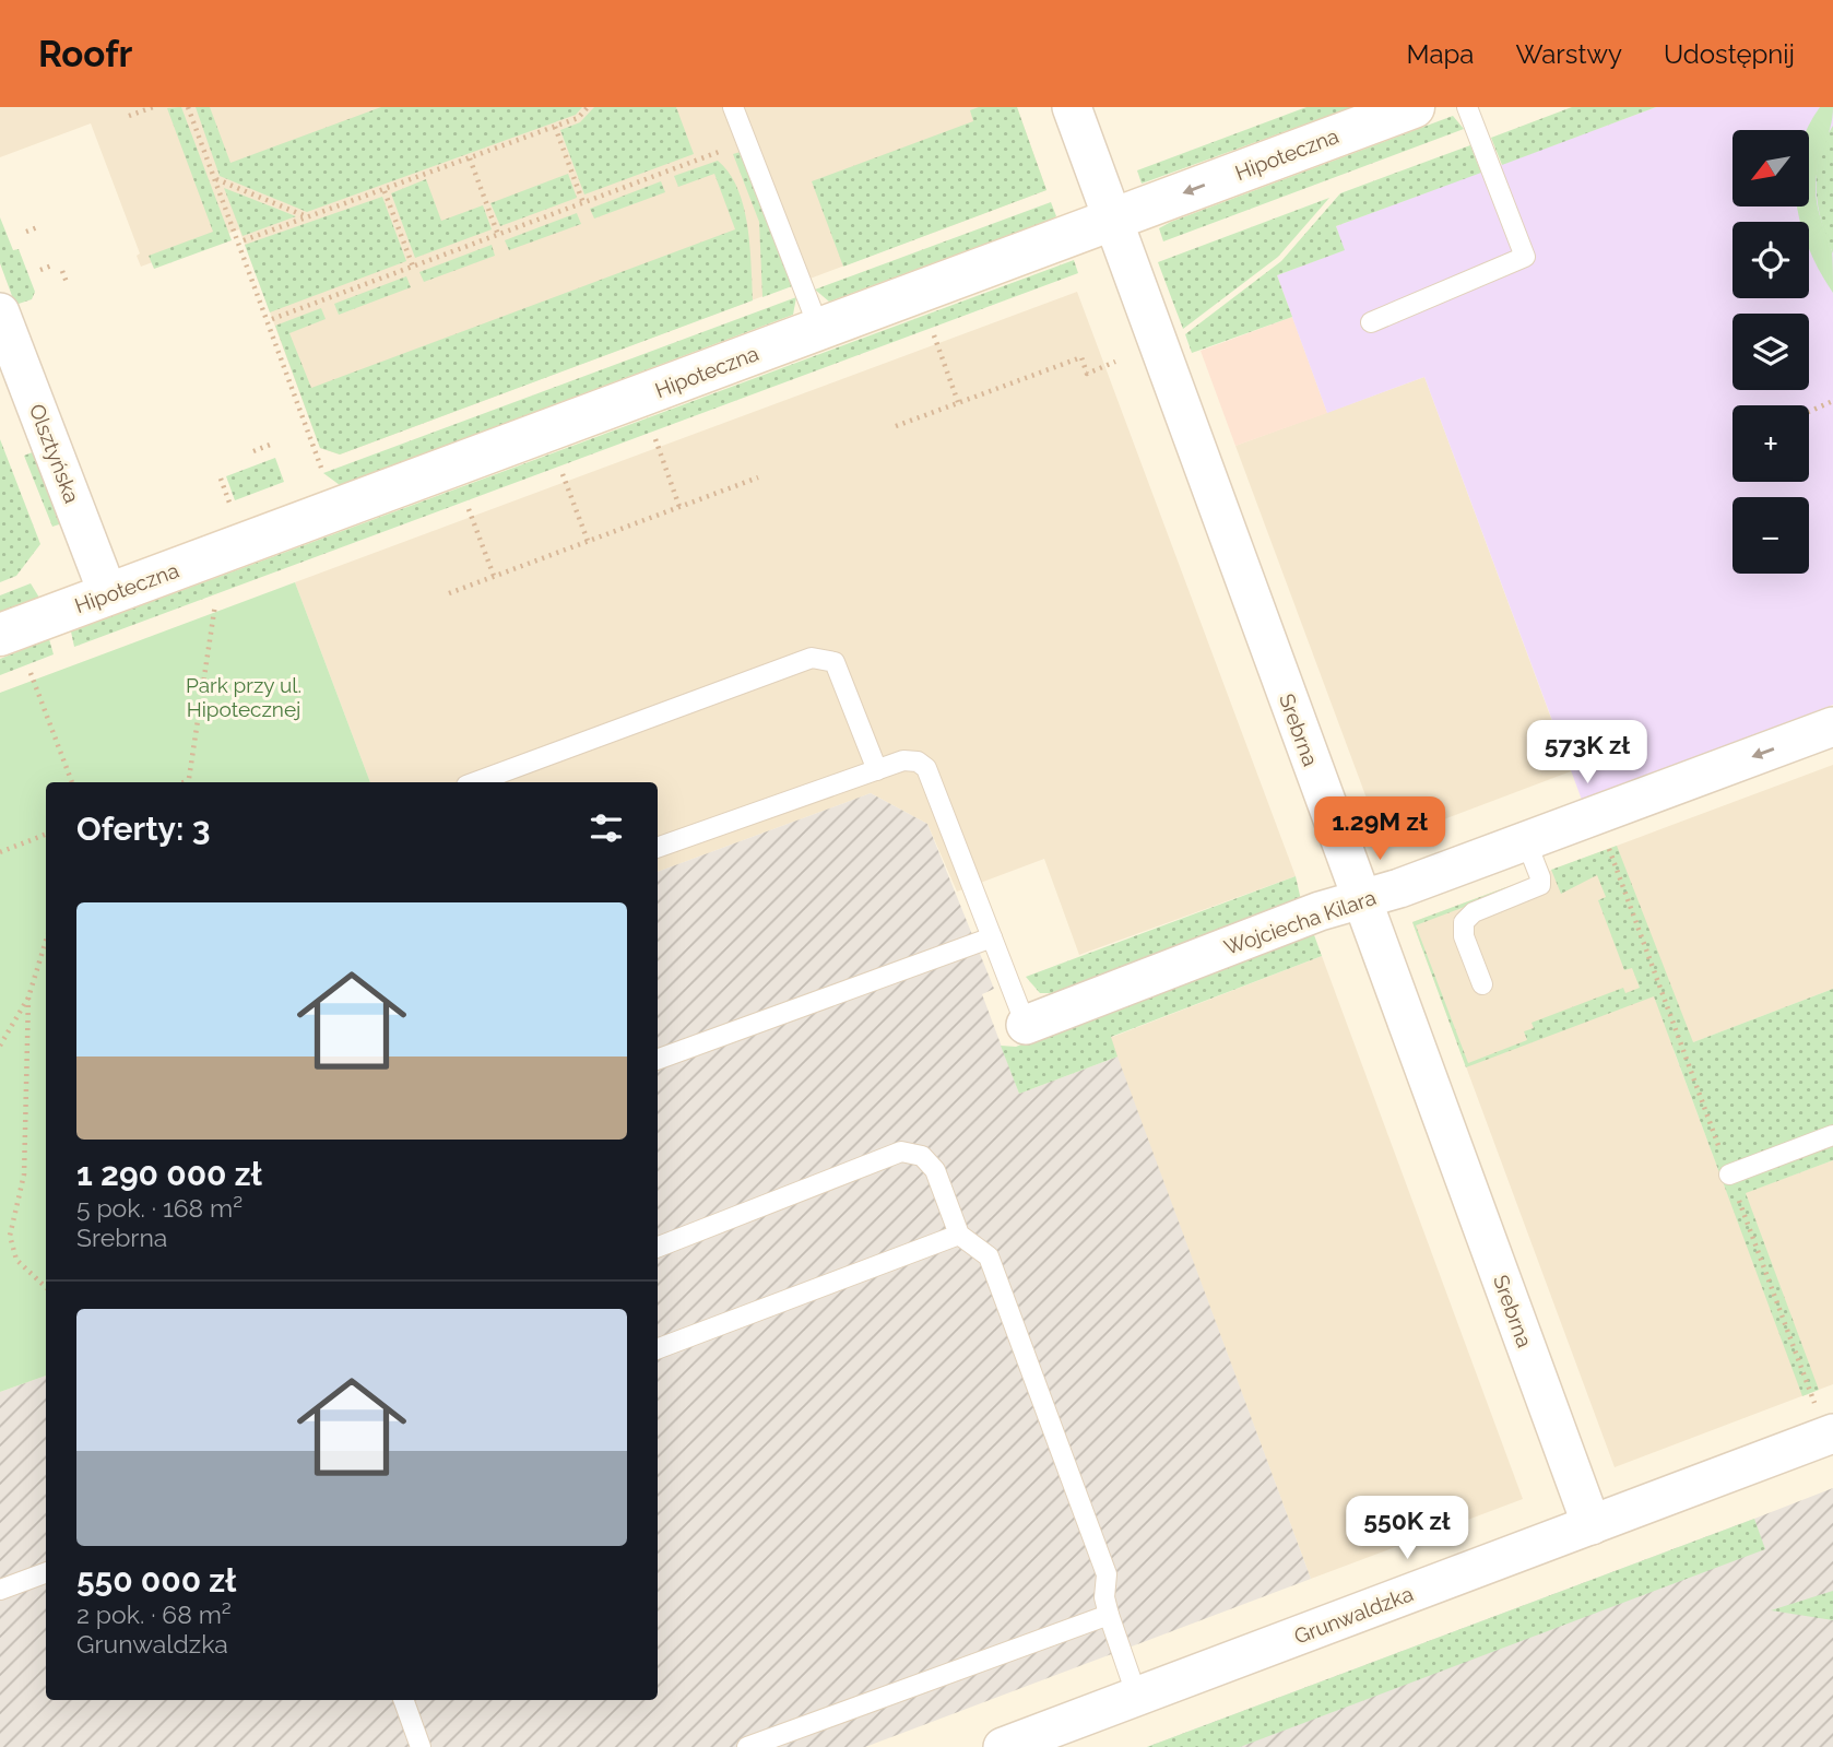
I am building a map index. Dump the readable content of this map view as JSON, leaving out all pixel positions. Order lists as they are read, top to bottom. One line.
{"streets":{"street":["Hipoteczna","Olsztyńska","Srebrna","Wojciecha Kilara","Grunwaldzka"]},"crossings":[["Hipoteczna","Olsztyńska"],["Hipoteczna","Srebrna"],["Srebrna","Wojciecha Kilara"],["Srebrna","Grunwaldzka"]],"parks":["Park przy ul. Hipotecznej"],"north":"bottom left","page":{"header":"Roofr","nav":["Mapa","Warstwy","Udostępnij"],"map_buttons":["+","−"],"price":["573K zł","1.29M zł","550K zł"],"heading":"Oferty: 3","list":[{"name":"1 290 000 zł","note":"5 pok. · 168 m² · Srebrna"},{"name":"550 000 zł","note":"2 pok. · 68 m² · Grunwaldzka"}]}}
